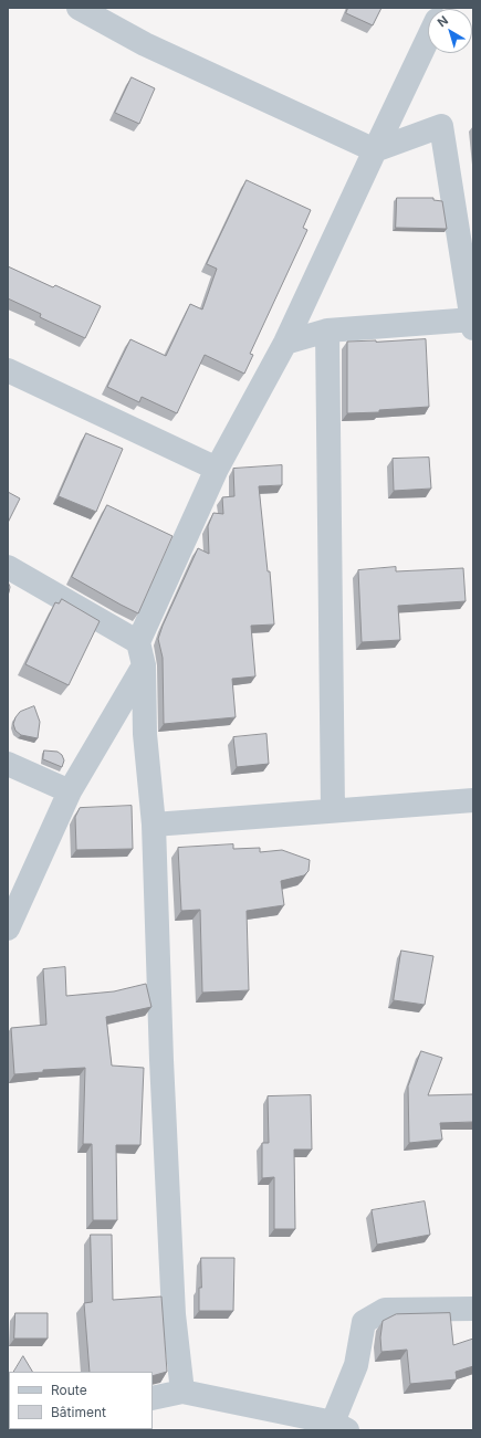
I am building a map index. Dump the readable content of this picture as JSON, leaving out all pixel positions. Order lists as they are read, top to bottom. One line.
{"legend":["Route","Bâtiment"],"north":"top left"}
